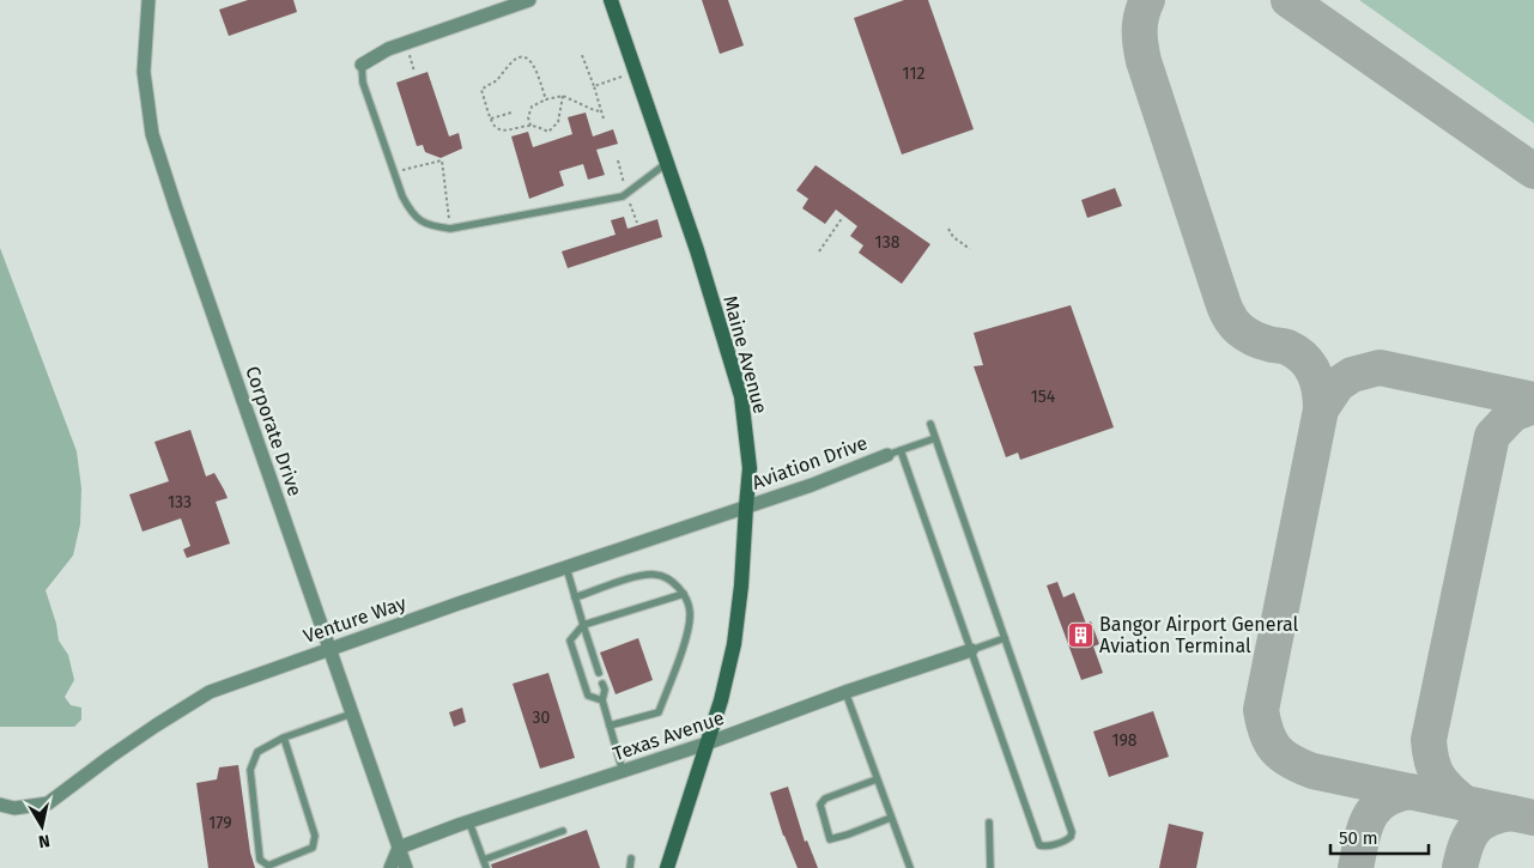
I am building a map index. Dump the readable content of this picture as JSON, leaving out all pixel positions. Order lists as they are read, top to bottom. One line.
{"streets":{"main road":["Maine Avenue"],"street":["Corporate Drive","Aviation Drive","Venture Way","Texas Avenue"]},"crossings":[["Maine Avenue","Aviation Drive"],["Maine Avenue","Venture Way"],["Maine Avenue","Texas Avenue"],["Corporate Drive","Venture Way"],["Corporate Drive","Texas Avenue"],["Aviation Drive","Venture Way"]],"places":{"building":["Bangor Airport General Aviation Terminal"]},"house_numbers":["112","138","154","133","30","198","179"],"scale_bar":"50 m","north":"bottom"}
